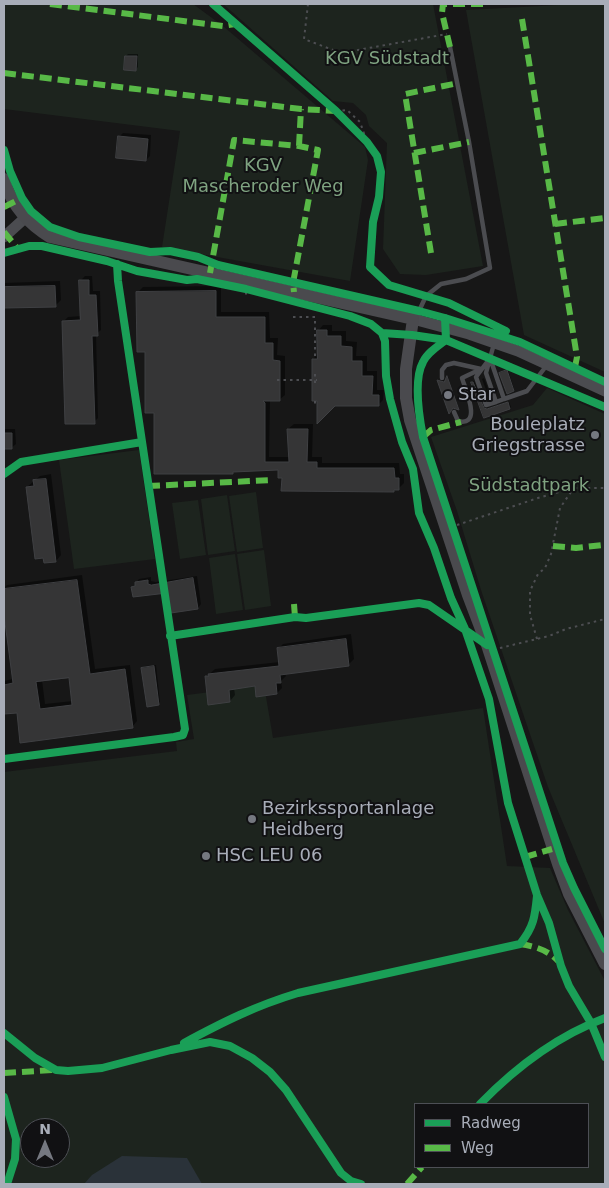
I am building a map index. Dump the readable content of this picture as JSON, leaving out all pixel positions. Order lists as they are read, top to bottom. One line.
{"parks":["KGV Südstadt","KGV Mascheroder Weg","Südstadtpark"],"places":["Star","Bouleplatz Griegstrasse","Bezirkssportanlage Heidberg","HSC LEU 06"],"legend":["Radweg","Weg"],"north":"top"}
